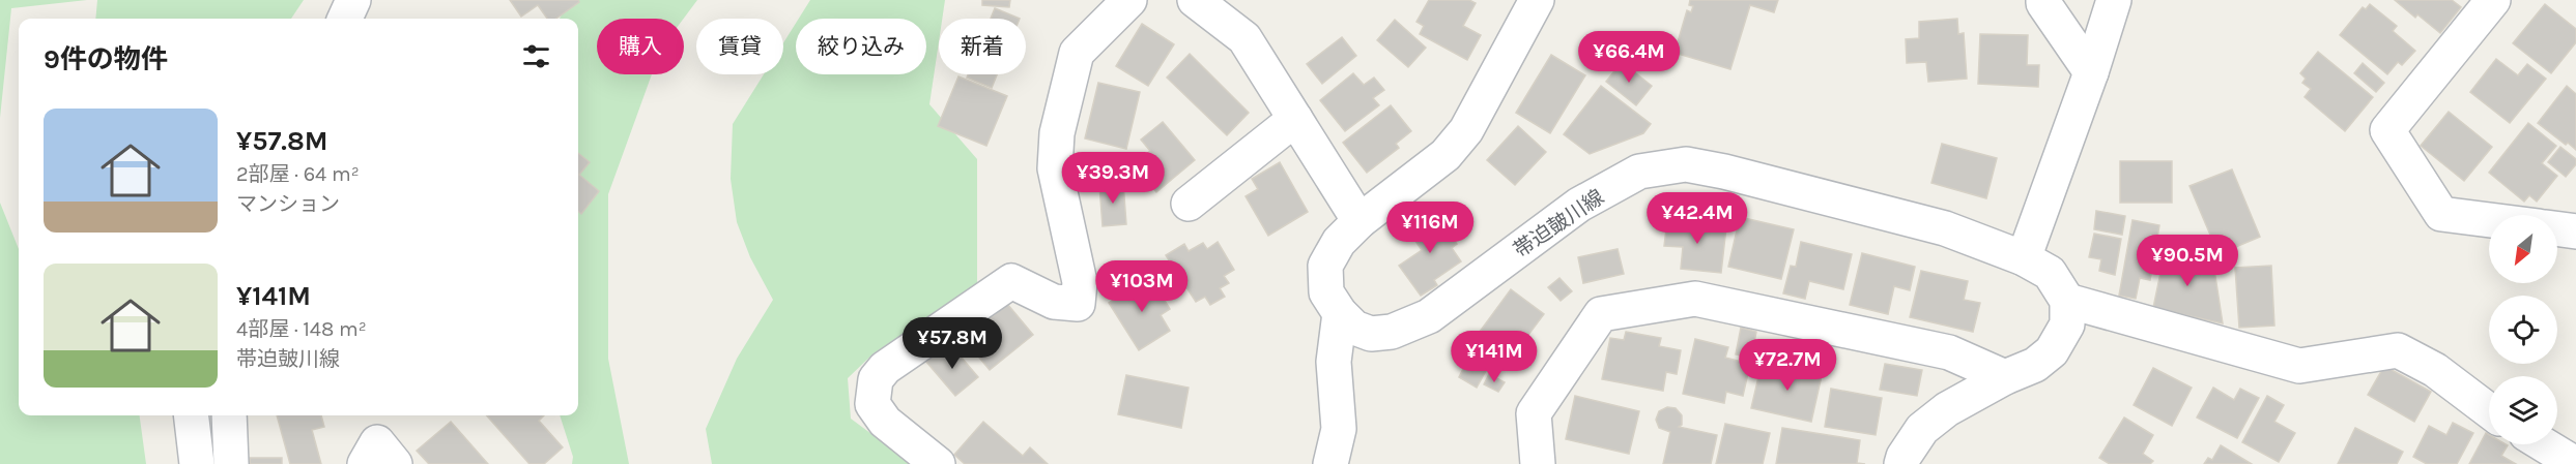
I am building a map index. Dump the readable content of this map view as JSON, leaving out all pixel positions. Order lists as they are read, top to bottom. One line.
{"streets":{"street":["帯迫皷川線"]},"north":"bottom left","page":{"chip":["購入","賃貸","絞り込み","新着"],"heading":"9件の物件","price":["¥66.4M","¥39.3M","¥42.4M","¥116M","¥90.5M","¥103M","¥57.8M","¥141M","¥72.7M"],"list":[{"name":"¥57.8M","note":"2部屋 · 64 m² · マンション"},{"name":"¥141M","note":"4部屋 · 148 m² · 帯迫皷川線"}]}}
